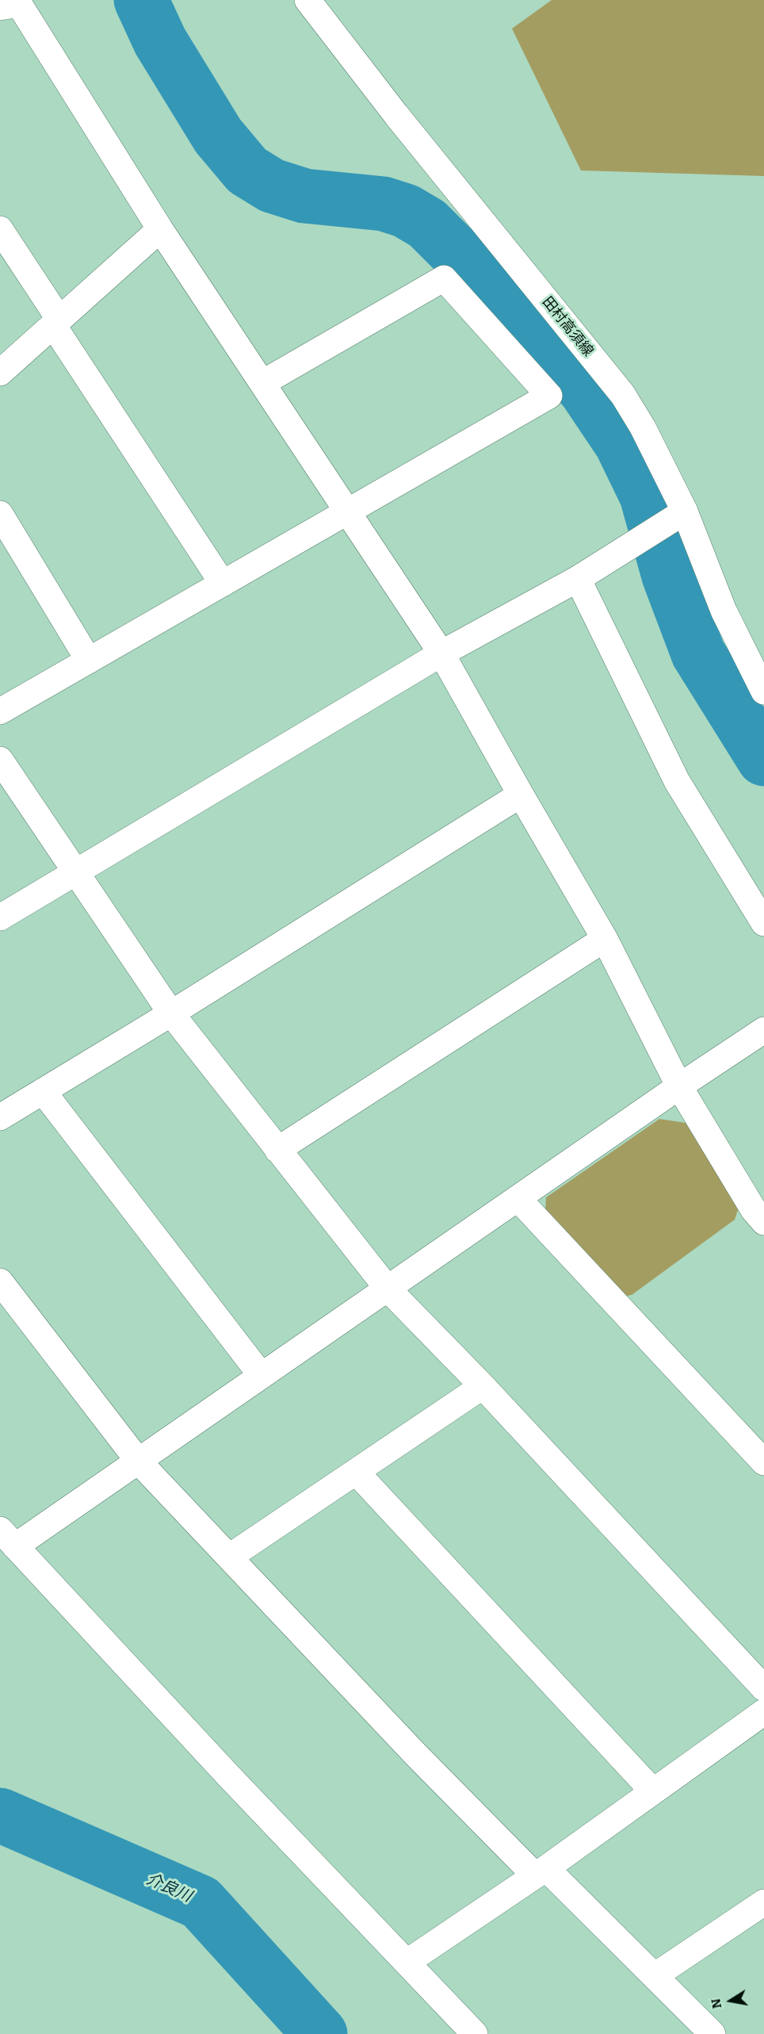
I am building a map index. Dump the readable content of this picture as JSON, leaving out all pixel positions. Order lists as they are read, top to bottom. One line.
{"streets":{"street":["田村高須線"]},"water":["介良川"],"north":"left"}
